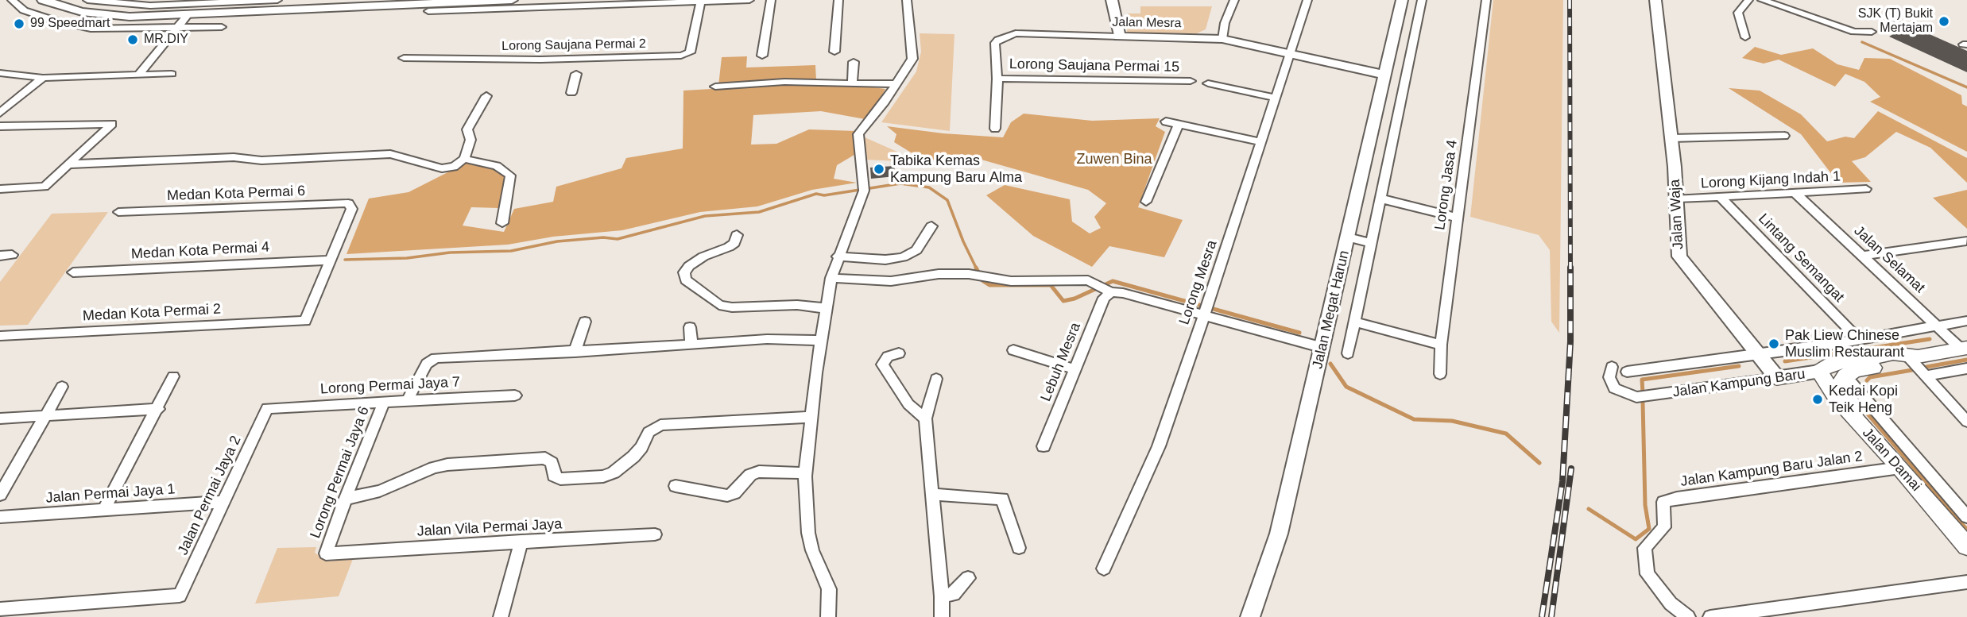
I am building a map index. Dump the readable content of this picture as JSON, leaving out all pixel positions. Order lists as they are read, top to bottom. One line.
{"streets":{"main road":["Jalan Kampung Baru","Jalan Damai"],"street":["Jalan Mesra","Lorong Saujana Permai 2","Lorong Saujana Permai 15","Lorong Kijang Indah 1","Lorong Jasa 4","Medan Kota Permai 6","Jalan Waja","Medan Kota Permai 4","Lintang Semangat","Jalan Selamat","Lorong Mesra","Jalan Megat Harun","Medan Kota Permai 2","Lebuh Mesra","Lorong Permai Jaya 7","Jalan Kampung Baru Jalan 2","Lorong Permai Jaya 6","Jalan Permai Jaya 1","Jalan Permai Jaya 2","Jalan Vila Permai Jaya"]},"crossings":[["Jalan Mesra","Lorong Saujana Permai 15"],["Jalan Mesra","Lorong Mesra"],["Jalan Mesra","Jalan Megat Harun"],["Lorong Kijang Indah 1","Jalan Waja"],["Lorong Kijang Indah 1","Lintang Semangat"],["Lorong Kijang Indah 1","Jalan Selamat"],["Medan Kota Permai 6","Medan Kota Permai 4"],["Medan Kota Permai 6","Medan Kota Permai 2"],["Jalan Waja","Jalan Kampung Baru"],["Medan Kota Permai 4","Medan Kota Permai 2"],["Jalan Selamat","Jalan Kampung Baru"],["Jalan Kampung Baru","Jalan Damai"],["Lorong Permai Jaya 7","Lorong Permai Jaya 6"],["Lorong Permai Jaya 7","Jalan Permai Jaya 2"],["Jalan Damai","Jalan Kampung Baru Jalan 2"],["Lorong Permai Jaya 6","Jalan Vila Permai Jaya"],["Jalan Permai Jaya 1","Jalan Permai Jaya 2"]],"parks":["Zuwen Bina"],"places":["SJK (T) Bukit Mertajam","99 Speedmart","MR.DIY","Tabika Kemas Kampung Baru Alma","Pak Liew Chinese Muslim Restaurant","Kedai Kopi Teik Heng"]}
